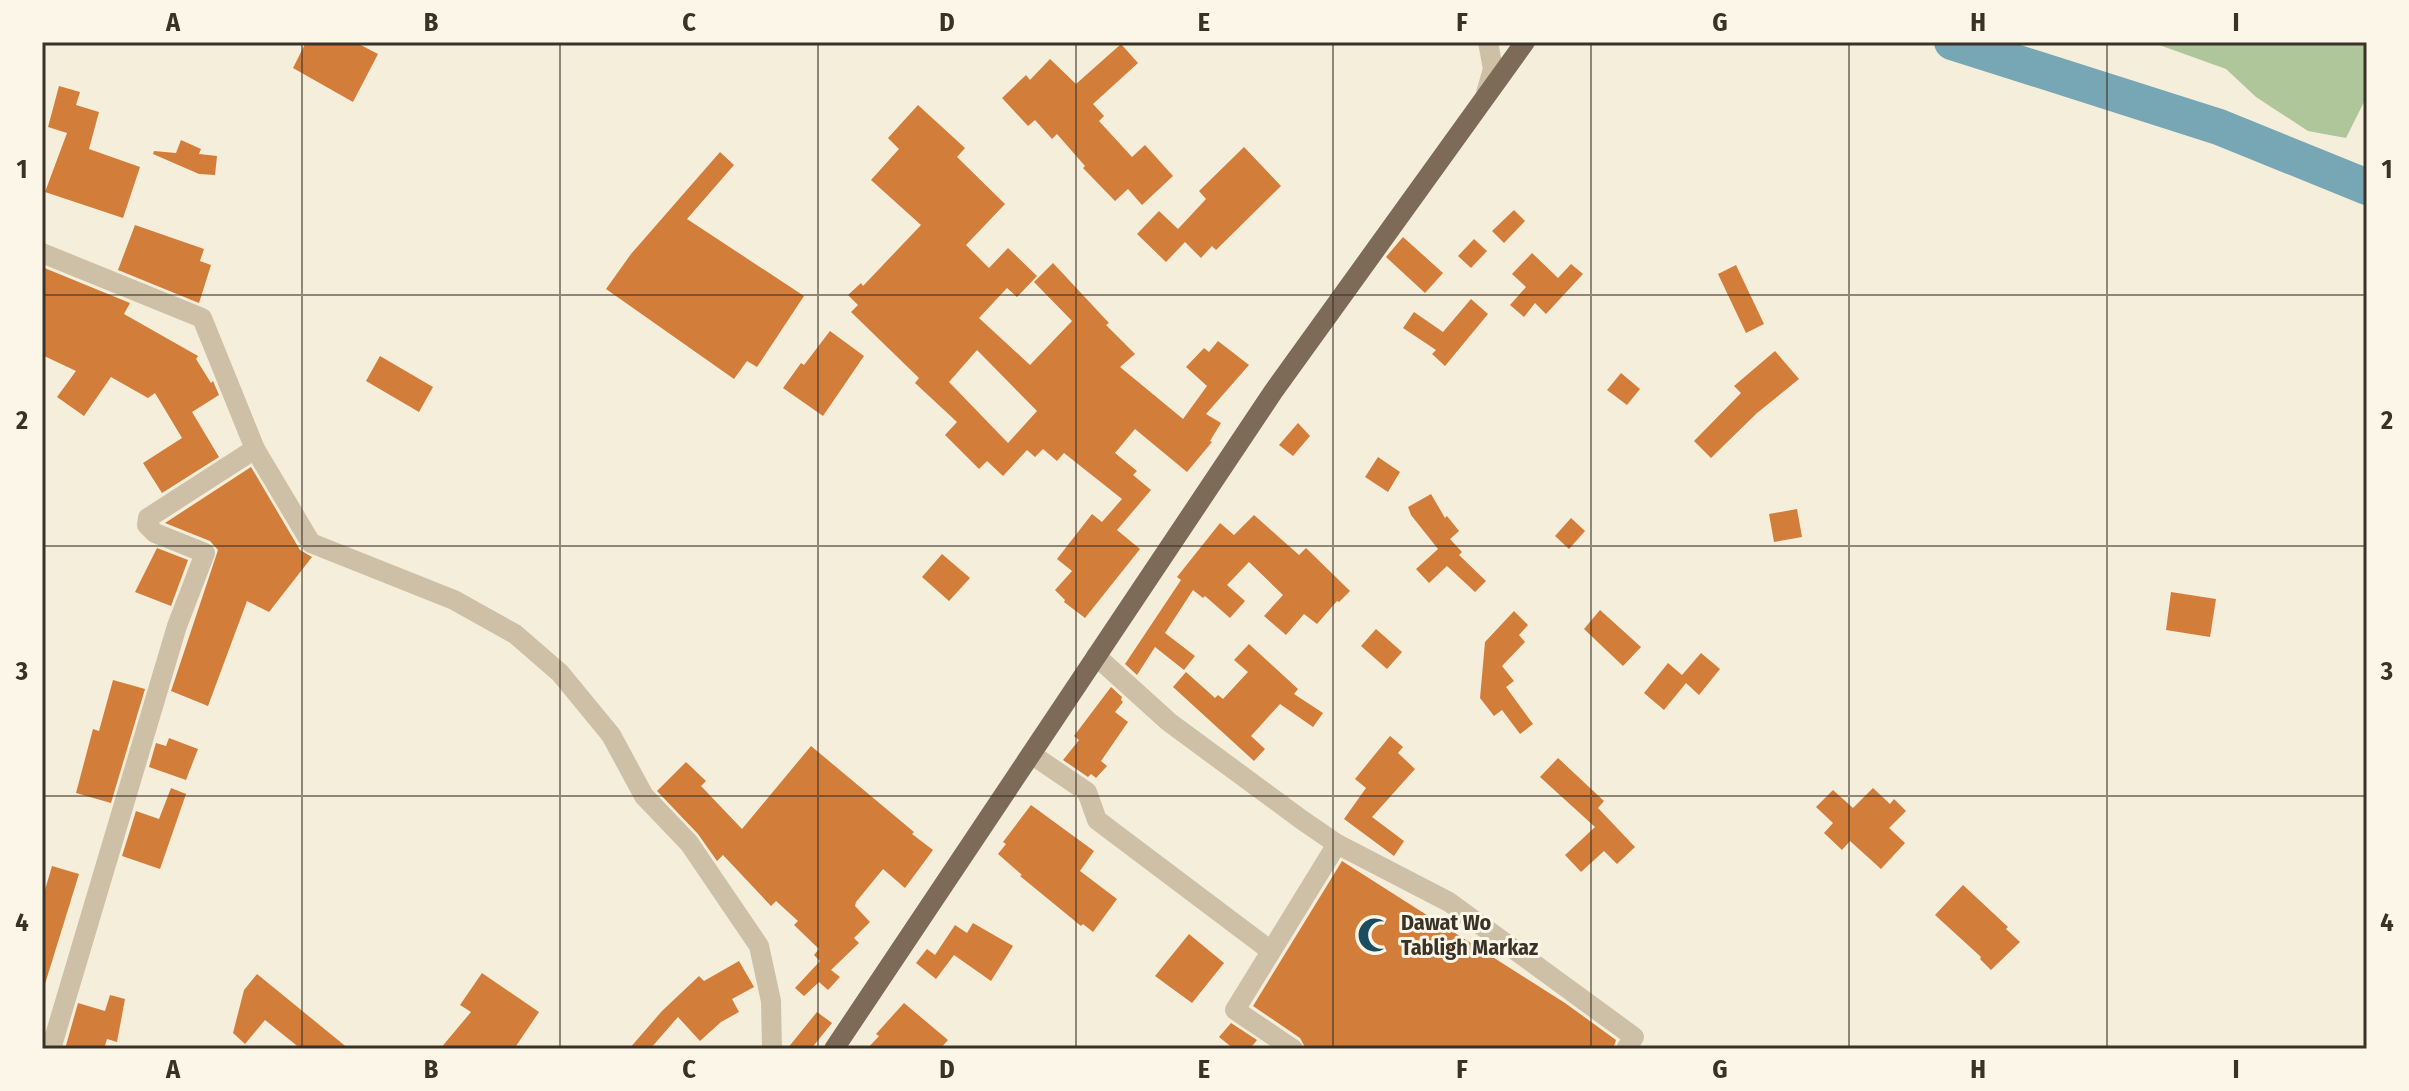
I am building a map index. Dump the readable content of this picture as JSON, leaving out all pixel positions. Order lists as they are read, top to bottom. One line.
{"places":{"mosque":["Dawat Wo Tabligh Markaz"]},"grid":{"columns":["A","B","C","D","E","F","G","H","I"],"rows":["1","2","3","4"]}}
